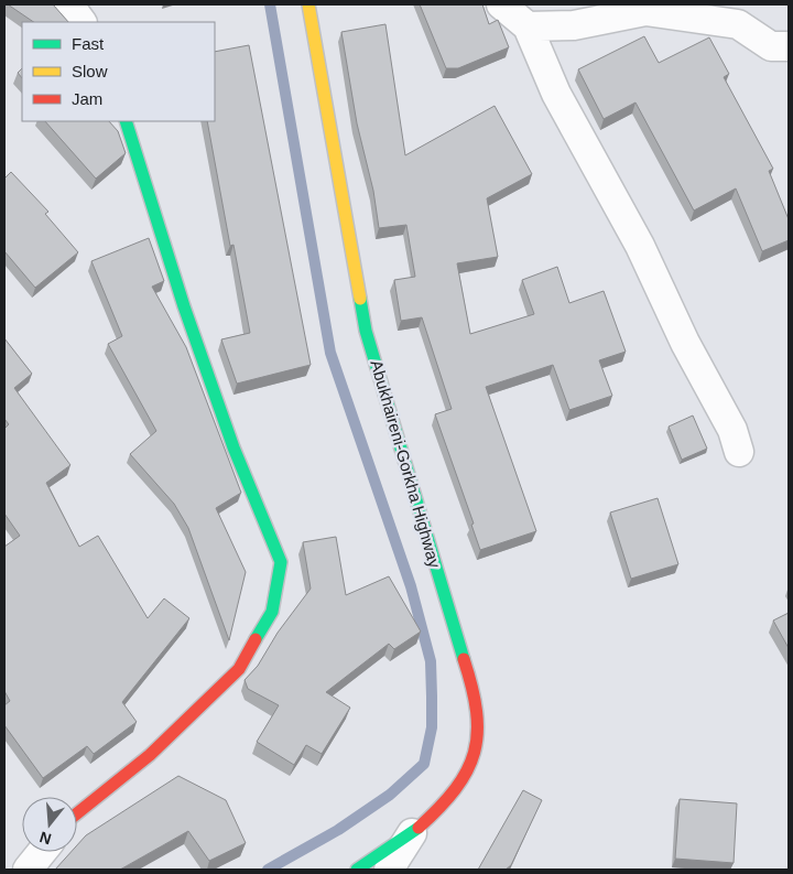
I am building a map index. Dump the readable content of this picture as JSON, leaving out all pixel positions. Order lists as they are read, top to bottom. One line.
{"streets":{"main road":["Abukhaireni-Gorkha Highway"]},"legend":["Fast","Slow","Jam"],"north":"bottom"}
